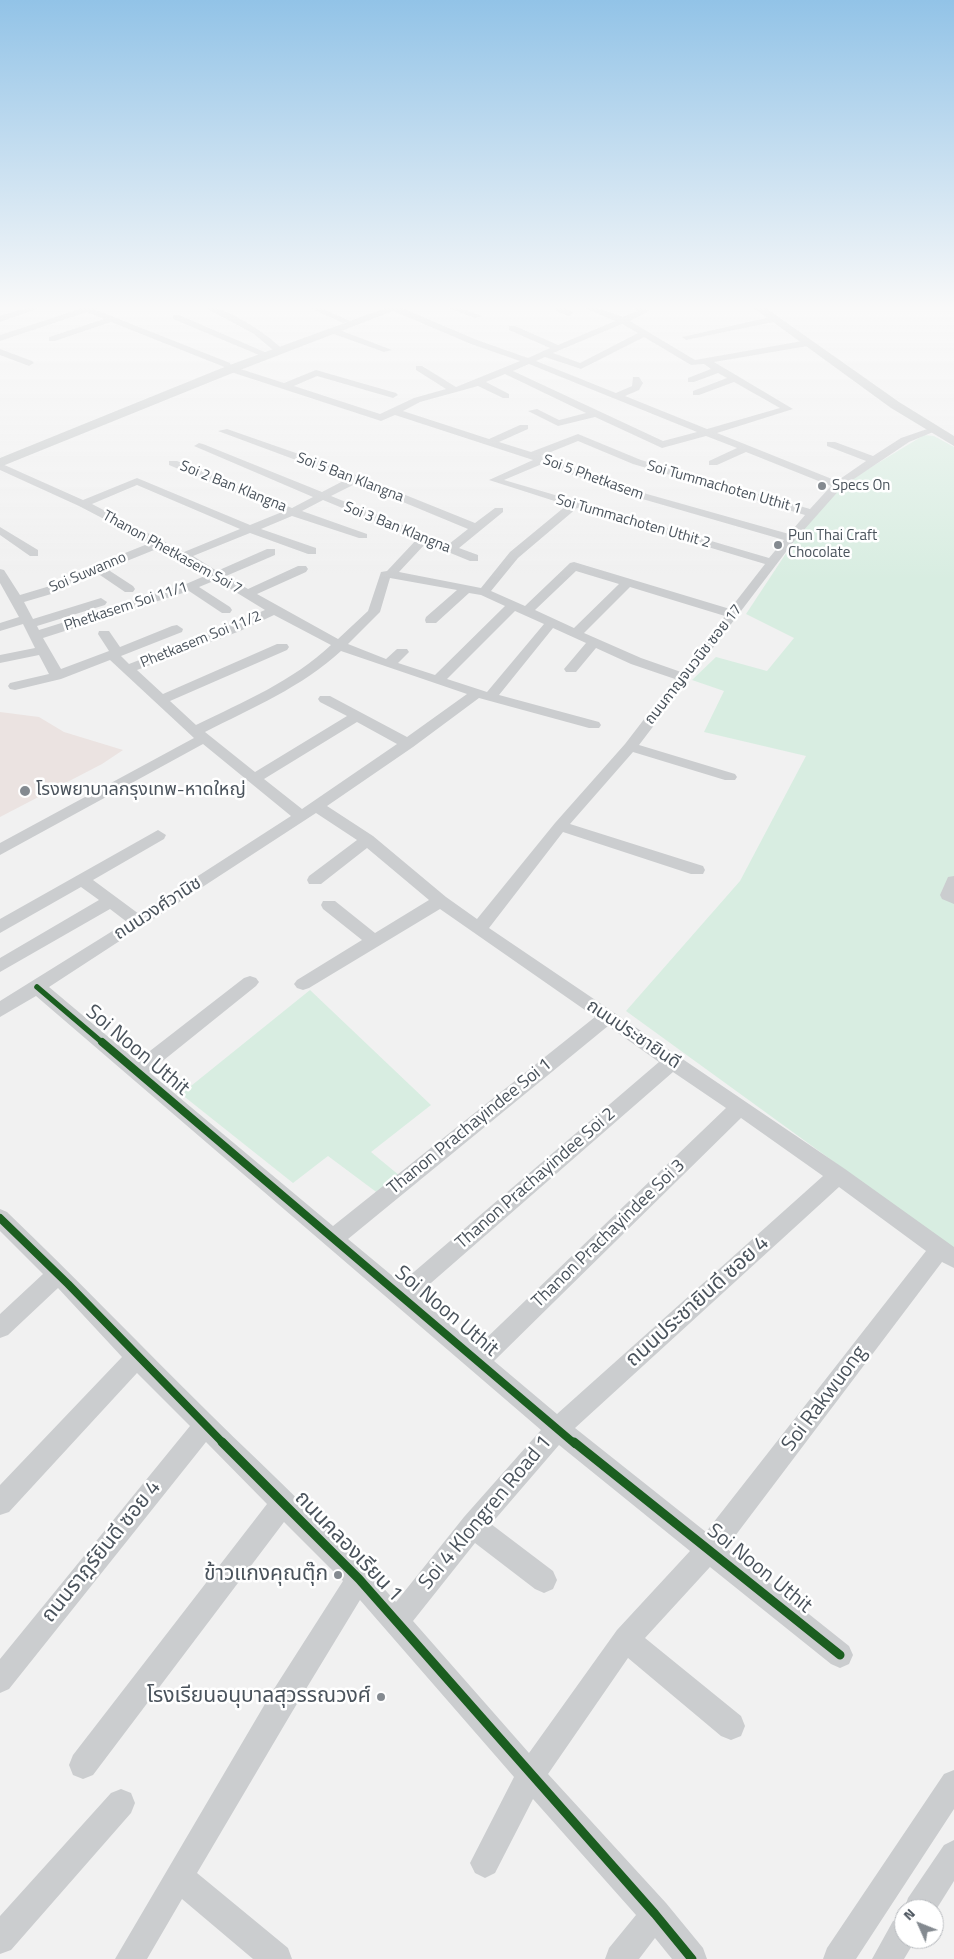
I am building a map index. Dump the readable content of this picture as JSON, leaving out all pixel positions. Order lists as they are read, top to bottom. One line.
{"streets":{"street":["Soi 5 Ban Klangna","Soi 5 Phetkasem","Soi 2 Ban Klangna","Soi Tummachoten Uthit 1","Soi Tummachoten Uthit 2","Soi 3 Ban Klangna","Thanon Phetkasem Soi 7","Soi Suwanno","Phetkasem Soi 11/1","Phetkasem Soi 11/2","ถนนกาญจนวนิช ซอย 17","ถนนวงศ์วานิช","ถนนประชายินดี","Soi Noon Uthit","Thanon Prachayindee Soi 1","Thanon Prachayindee Soi 2","Thanon Prachayindee Soi 3","ถนนประชายินดี ซอย 4","Soi Rakwuong","Soi 4 Klongren Road 1","ถนนคลองเรียน 1","ถนนราฎร์ยินดี ซอย 4"]},"crossings":[["Soi 5 Ban Klangna","Soi 2 Ban Klangna"],["Soi 5 Ban Klangna","Soi 3 Ban Klangna"],["Soi 5 Phetkasem","Soi Tummachoten Uthit 1"],["Soi 5 Phetkasem","Soi Tummachoten Uthit 2"],["Soi 5 Phetkasem","ถนนกาญจนวนิช ซอย 17"],["Soi 2 Ban Klangna","Soi 3 Ban Klangna"],["Soi Tummachoten Uthit 1","ถนนกาญจนวนิช ซอย 17"],["Soi Tummachoten Uthit 2","ถนนกาญจนวนิช ซอย 17"],["Thanon Phetkasem Soi 7","Soi Suwanno"],["Thanon Phetkasem Soi 7","Phetkasem Soi 11/1"],["Thanon Phetkasem Soi 7","Phetkasem Soi 11/2"],["Thanon Phetkasem Soi 7","ถนนวงศ์วานิช"],["Phetkasem Soi 11/2","ถนนประชายินดี"],["ถนนกาญจนวนิช ซอย 17","ถนนประชายินดี"],["ถนนวงศ์วานิช","ถนนประชายินดี"],["ถนนวงศ์วานิช","Soi Noon Uthit"],["ถนนประชายินดี","Thanon Prachayindee Soi 1"],["ถนนประชายินดี","Thanon Prachayindee Soi 2"],["ถนนประชายินดี","Thanon Prachayindee Soi 3"],["ถนนประชายินดี","ถนนประชายินดี ซอย 4"],["ถนนประชายินดี","Soi Rakwuong"],["Soi Noon Uthit","Thanon Prachayindee Soi 1"],["Soi Noon Uthit","Thanon Prachayindee Soi 2"],["Soi Noon Uthit","Thanon Prachayindee Soi 3"],["Soi Noon Uthit","ถนนประชายินดี ซอย 4"],["Soi Noon Uthit","Soi Rakwuong"],["Soi Noon Uthit","Soi 4 Klongren Road 1"],["ถนนประชายินดี ซอย 4","Soi 4 Klongren Road 1"],["Soi Rakwuong","ถนนคลองเรียน 1"],["Soi 4 Klongren Road 1","ถนนคลองเรียน 1"],["ถนนคลองเรียน 1","ถนนราฎร์ยินดี ซอย 4"]],"places":["Specs On","Pun Thai Craft Chocolate","โรงพยาบาลกรุงเทพ-หาดใหญ่","ข้าวแกงคุณตุ๊ก","โรงเรียนอนุบาลสุวรรณวงศ์"],"north":"top left"}
